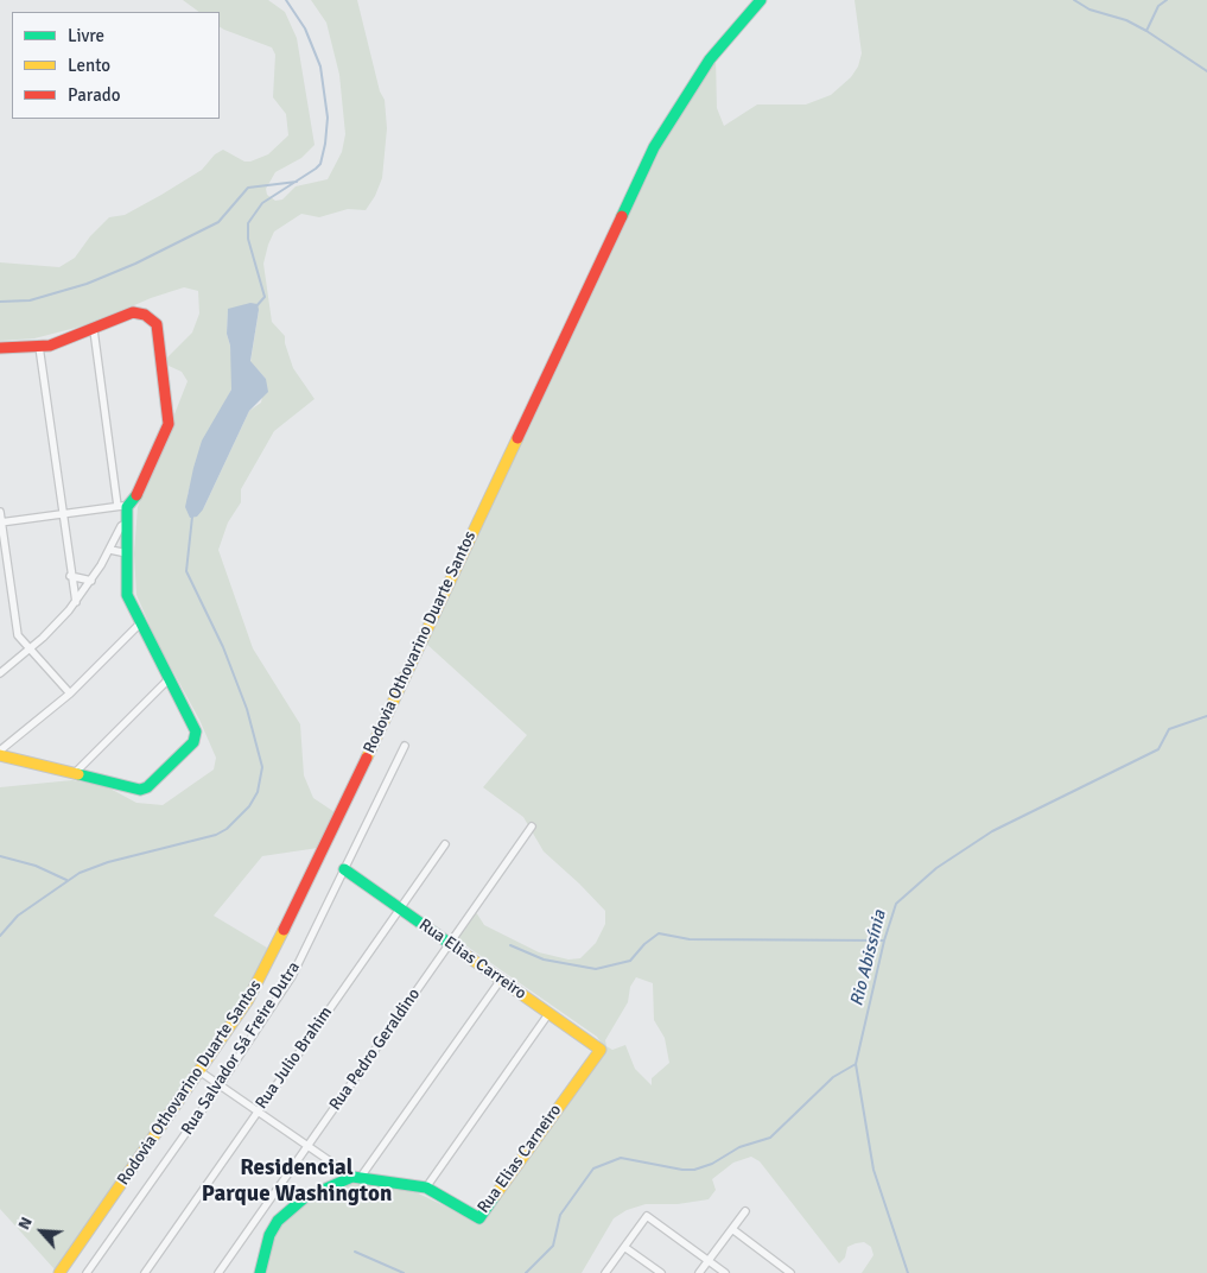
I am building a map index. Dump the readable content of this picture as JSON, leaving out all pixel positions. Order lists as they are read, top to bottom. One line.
{"streets":{"street":["Rodovia Othovarino Duarte Santos","Rua Elias Carreiro","Rua Salvador Sá Freire Dutra","Rua Pedro Geraldino","Rua Julio Brahim","Rua Elias Carneiro"]},"crossings":[["Rua Elias Carreiro","Rua Salvador Sá Freire Dutra"],["Rua Elias Carreiro","Rua Pedro Geraldino"],["Rua Elias Carreiro","Rua Julio Brahim"],["Rua Elias Carreiro","Rua Elias Carneiro"]],"districts":["Residencial Parque Washington"],"water":["Rio Abissínia"],"legend":["Livre","Lento","Parado"],"north":"top left"}
